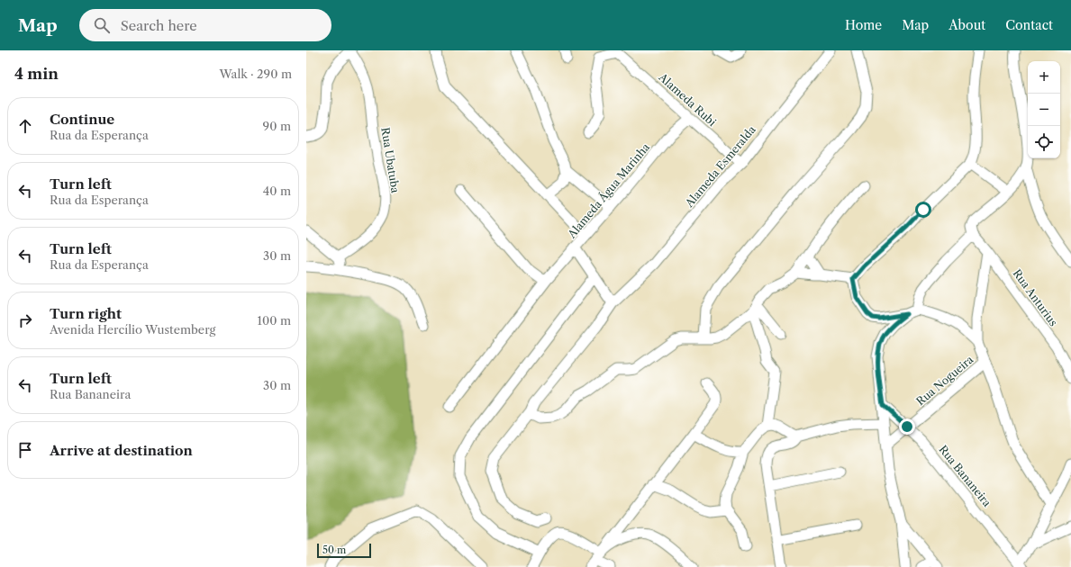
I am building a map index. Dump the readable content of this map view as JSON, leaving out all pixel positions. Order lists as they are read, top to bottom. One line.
{"streets":{"street":["Alameda Rubi","Rua Ubatuba","Alameda Esmeralda","Alameda Água Marinha","Rua Anturius","Rua Nogueira","Rua Bananeira"]},"crossings":[["Alameda Rubi","Alameda Esmeralda"],["Alameda Rubi","Alameda Água Marinha"],["Rua Nogueira","Rua Bananeira"]],"scale_bar":"50 m","page":{"header":"Map","search":"Search here","nav":["Home","Map","About","Contact"],"heading":["4 min","Walk · 290 m"],"map_buttons":["+","−"],"list":[["Continue","Rua da Esperança","90 m"],["Turn left","Rua da Esperança","40 m"],["Turn left","Rua da Esperança","30 m"],["Turn right","Avenida Hercílio Wustemberg","100 m"],["Turn left","Rua Bananeira","30 m"],"Arrive at destination"],"scale":"50 m"}}
